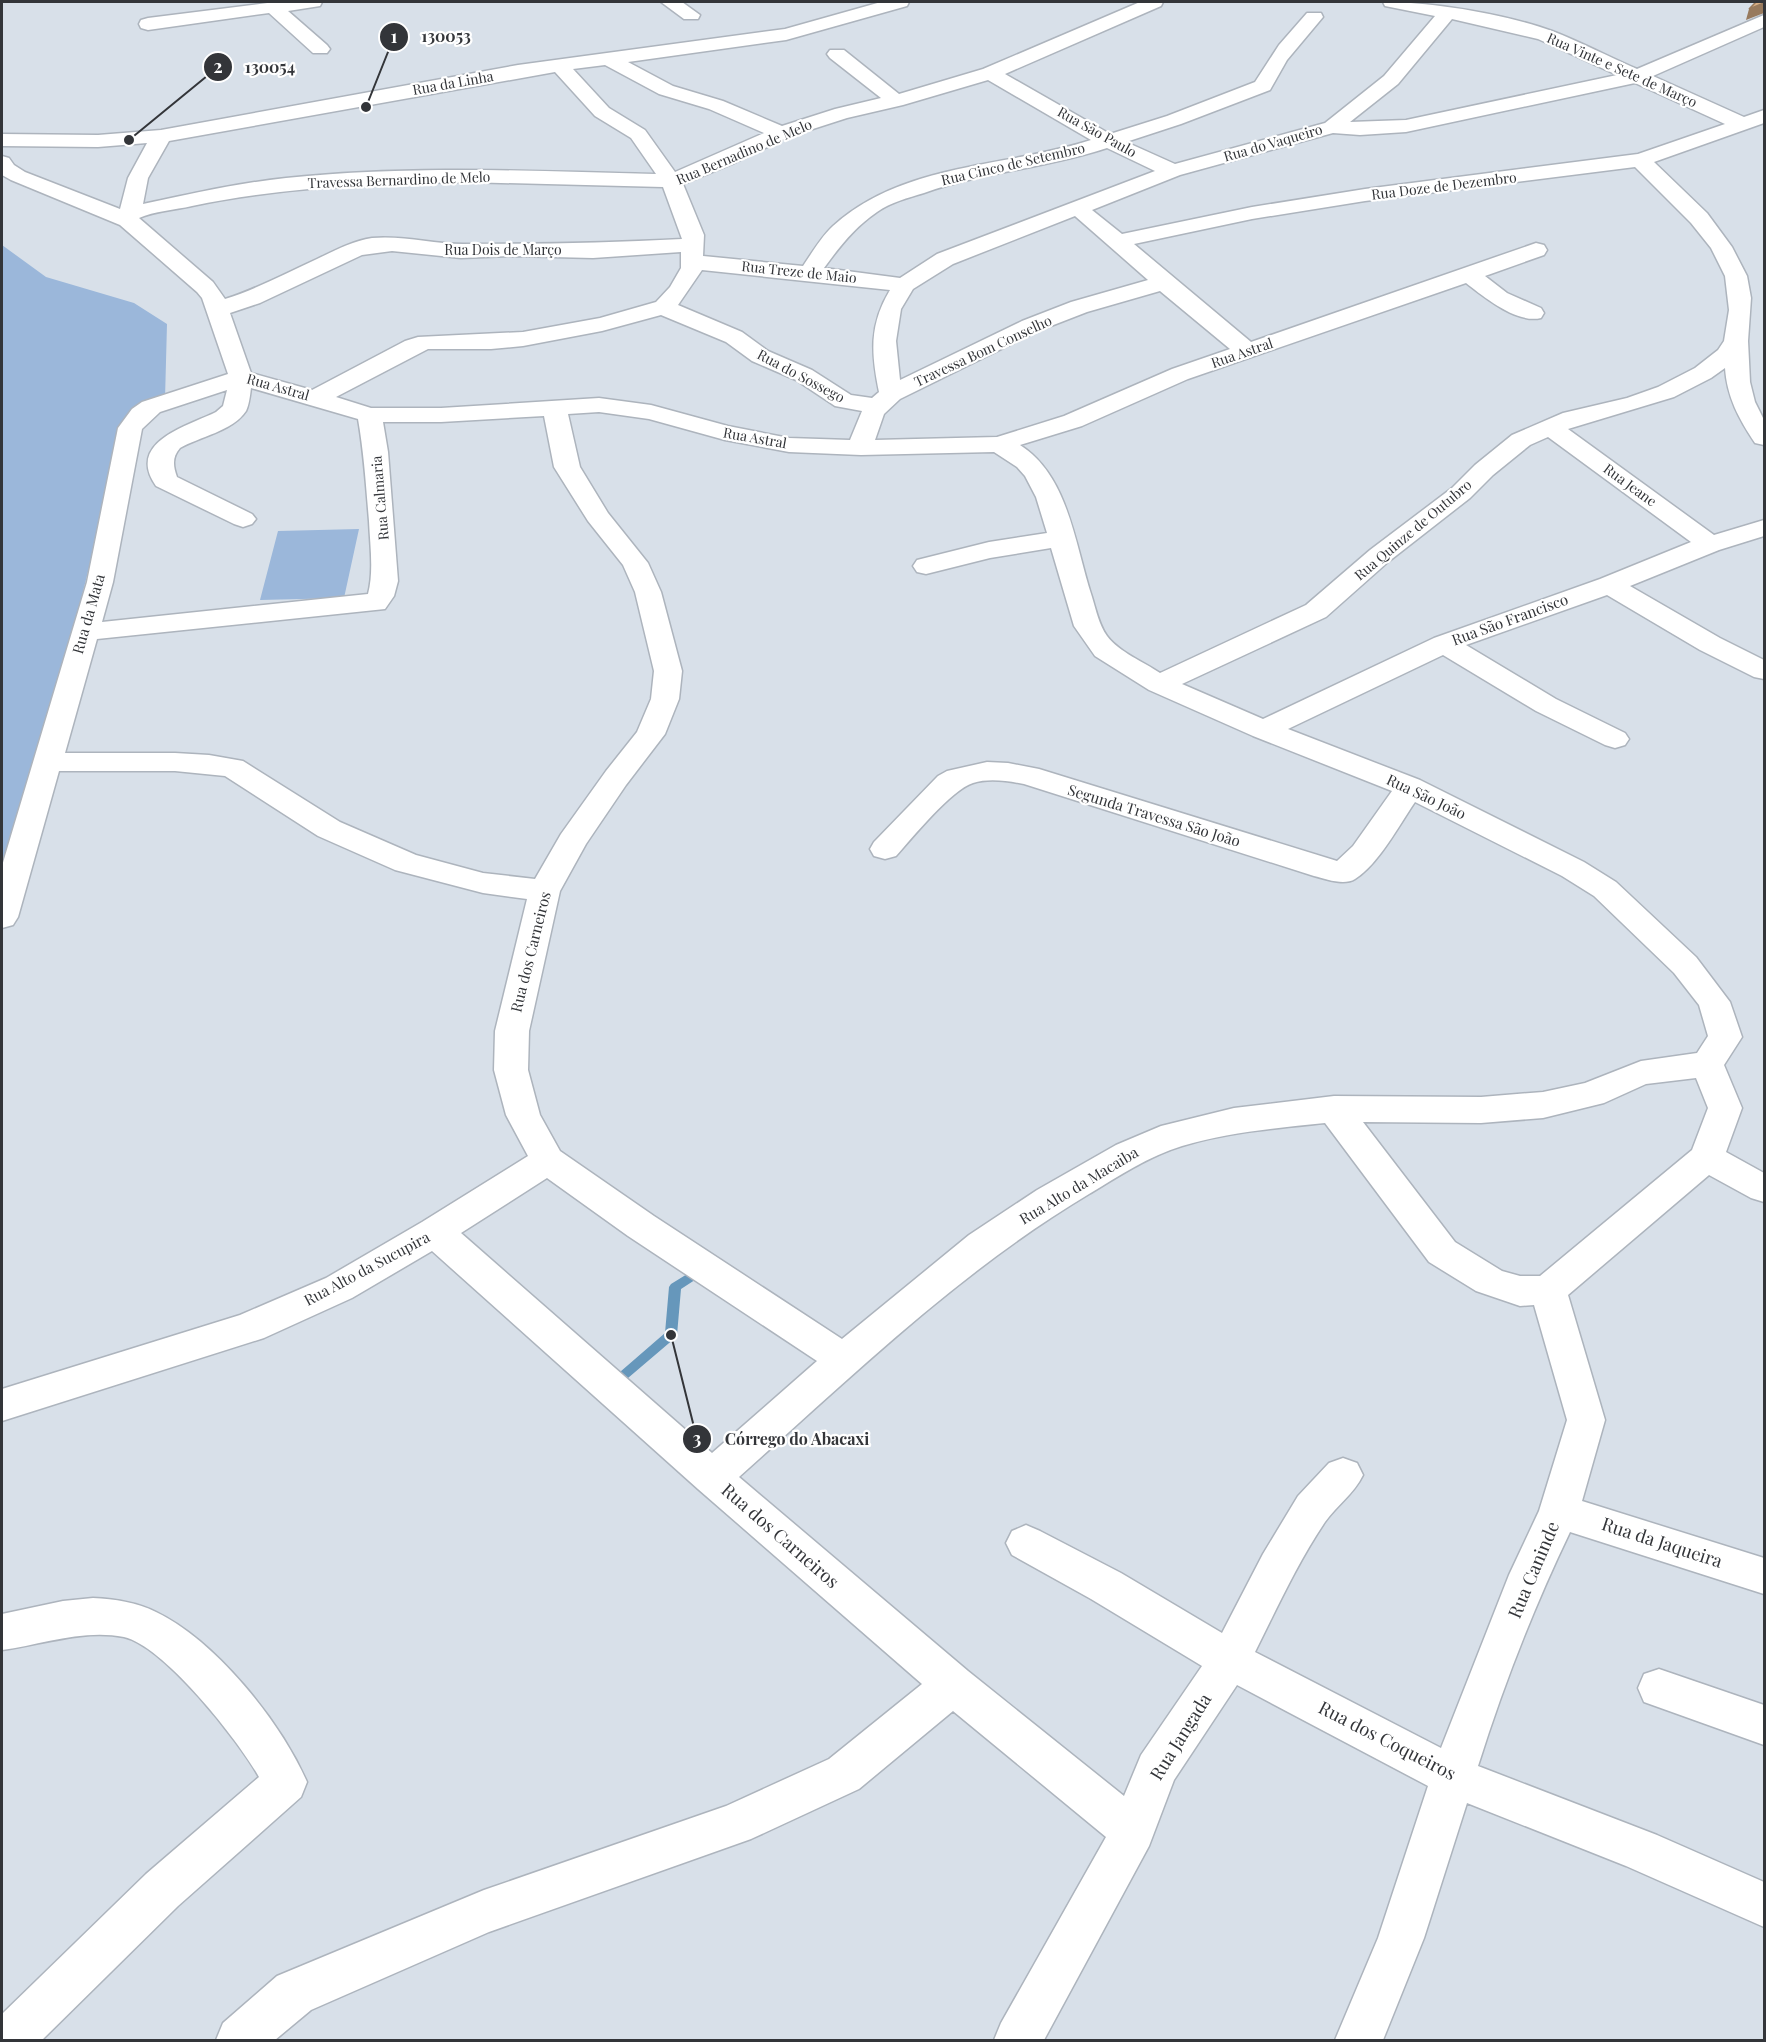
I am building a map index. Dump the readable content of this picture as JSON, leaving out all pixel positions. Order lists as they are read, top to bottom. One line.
{"streets":{"street":["Rua Vinte e Sete de Março","Rua da Linha","Rua São Paulo","Rua do Vaqueiro","Rua Bernadino de Melo","Rua Cinco de Setembro","Travessa Bernardino de Melo","Rua Doze de Dezembro","Rua Dois de Março","Rua Treze de Maio","Travessa Bom Conselho","Rua Astral","Rua do Sossego","Rua Jeane","Rua Calmaria","Rua Quinze de Outubro","Rua da Mata","Rua São Francisco","Rua São João","Segunda Travessa São João","Rua dos Carneiros","Rua Alto da Macaiba","Rua Alto da Sucupira","Rua da Jaqueira","Rua Caninde","Rua Jangada","Rua dos Coqueiros"]},"crossings":[["Rua Vinte e Sete de Março","Rua do Vaqueiro"],["Rua Vinte e Sete de Março","Rua Doze de Dezembro"],["Rua São Paulo","Rua do Vaqueiro"],["Rua São Paulo","Rua Bernadino de Melo"],["Rua São Paulo","Rua Cinco de Setembro"],["Rua do Vaqueiro","Rua Treze de Maio"],["Rua do Vaqueiro","Travessa Bom Conselho"],["Rua do Vaqueiro","Rua do Sossego"],["Rua Bernadino de Melo","Travessa Bernardino de Melo"],["Rua Bernadino de Melo","Rua Dois de Março"],["Rua Bernadino de Melo","Rua Treze de Maio"],["Rua Cinco de Setembro","Rua Treze de Maio"],["Travessa Bernardino de Melo","Rua Astral"],["Rua Dois de Março","Rua Treze de Maio"],["Rua Dois de Março","Rua Astral"],["Travessa Bom Conselho","Rua do Sossego"],["Rua Astral","Rua Calmaria"],["Rua Astral","Rua da Mata"],["Rua Astral","Rua São João"],["Rua Astral","Rua dos Carneiros"],["Rua Jeane","Rua Quinze de Outubro"],["Rua Jeane","Rua São Francisco"],["Rua Calmaria","Rua da Mata"],["Rua Quinze de Outubro","Rua São João"],["Rua São Francisco","Rua São João"],["Rua São João","Segunda Travessa São João"],["Rua São João","Rua Alto da Macaiba"],["Rua dos Carneiros","Rua Alto da Macaiba"],["Rua dos Carneiros","Rua Alto da Sucupira"],["Rua dos Carneiros","Rua Jangada"],["Rua da Jaqueira","Rua Caninde"],["Rua Caninde","Rua dos Coqueiros"],["Rua Jangada","Rua dos Coqueiros"]],"places":["130053","130054","Córrego do Abacaxi"]}
